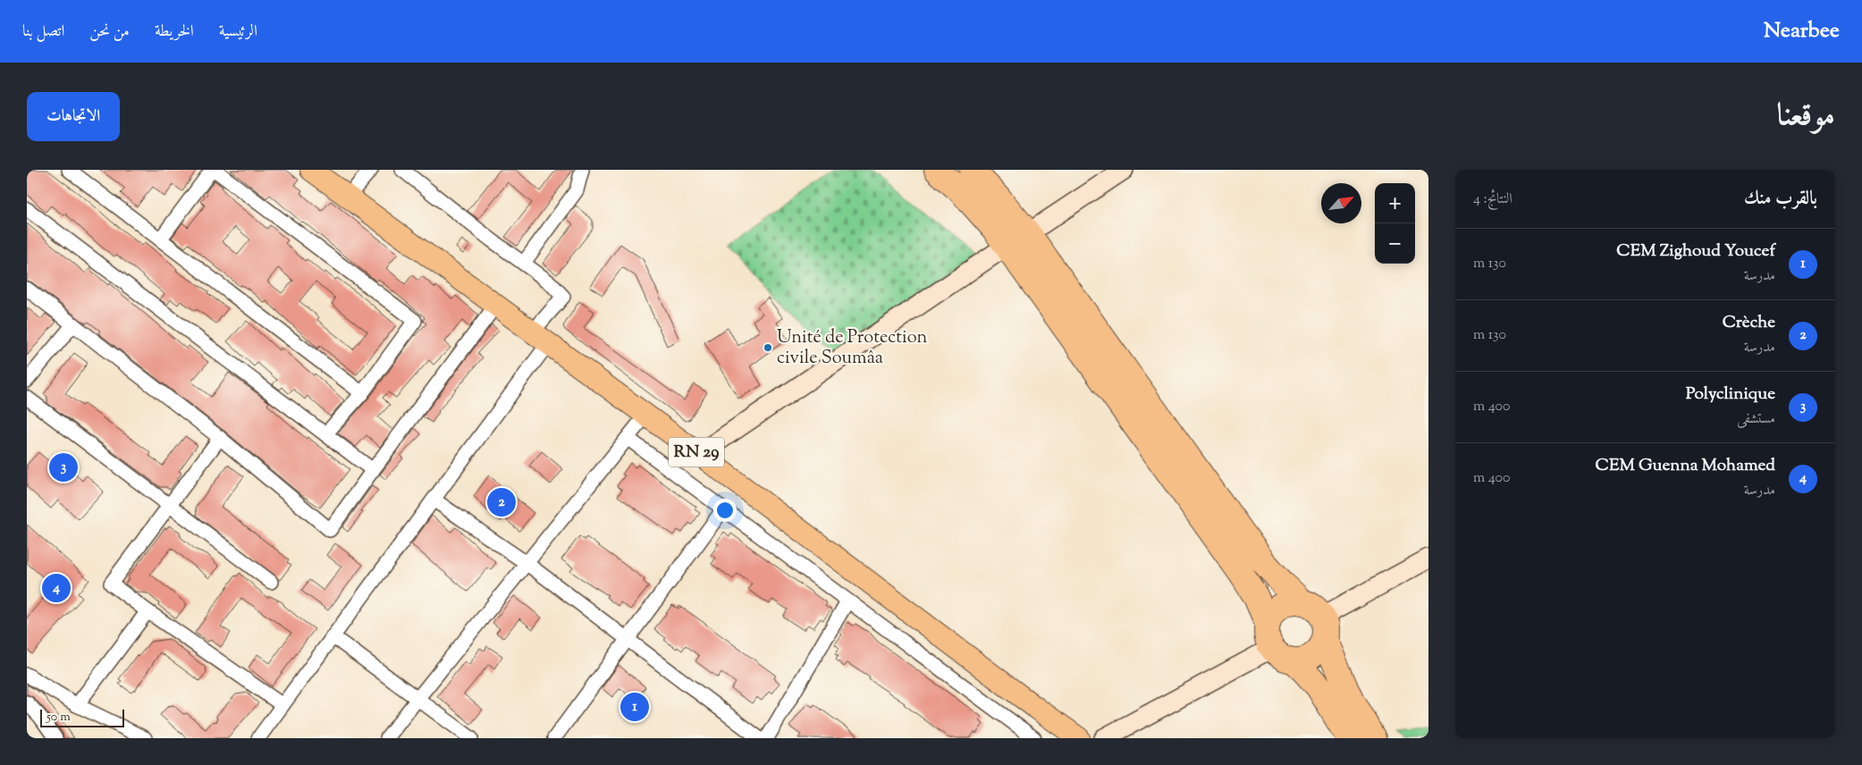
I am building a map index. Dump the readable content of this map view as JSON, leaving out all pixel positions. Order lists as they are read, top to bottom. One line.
{"streets":{"main road":["RN 29"]},"places":["Unité de Protection civile Soumâa"],"scale_bar":"50 m","north":"top right","page":{"header":"Nearbee","nav":["الرئيسية","الخريطة","من نحن","اتصل بنا"],"title":"موقعنا","buttons":"الاتجاهات","heading":["بالقرب منك","النتائج: 4"],"map_buttons":["+","−"],"list":[{"mark":"1","name":"CEM Zighoud Youcef","note":"مدرسة","value":"130 m"},{"mark":"2","name":"Crèche","note":"مدرسة","value":"130 m"},{"mark":"3","name":"Polyclinique","note":"مستشفى","value":"400 m"},{"mark":"4","name":"CEM Guenna Mohamed","note":"مدرسة","value":"400 m"}],"pins":["3","2","4","1"],"scale":"50 m"}}
